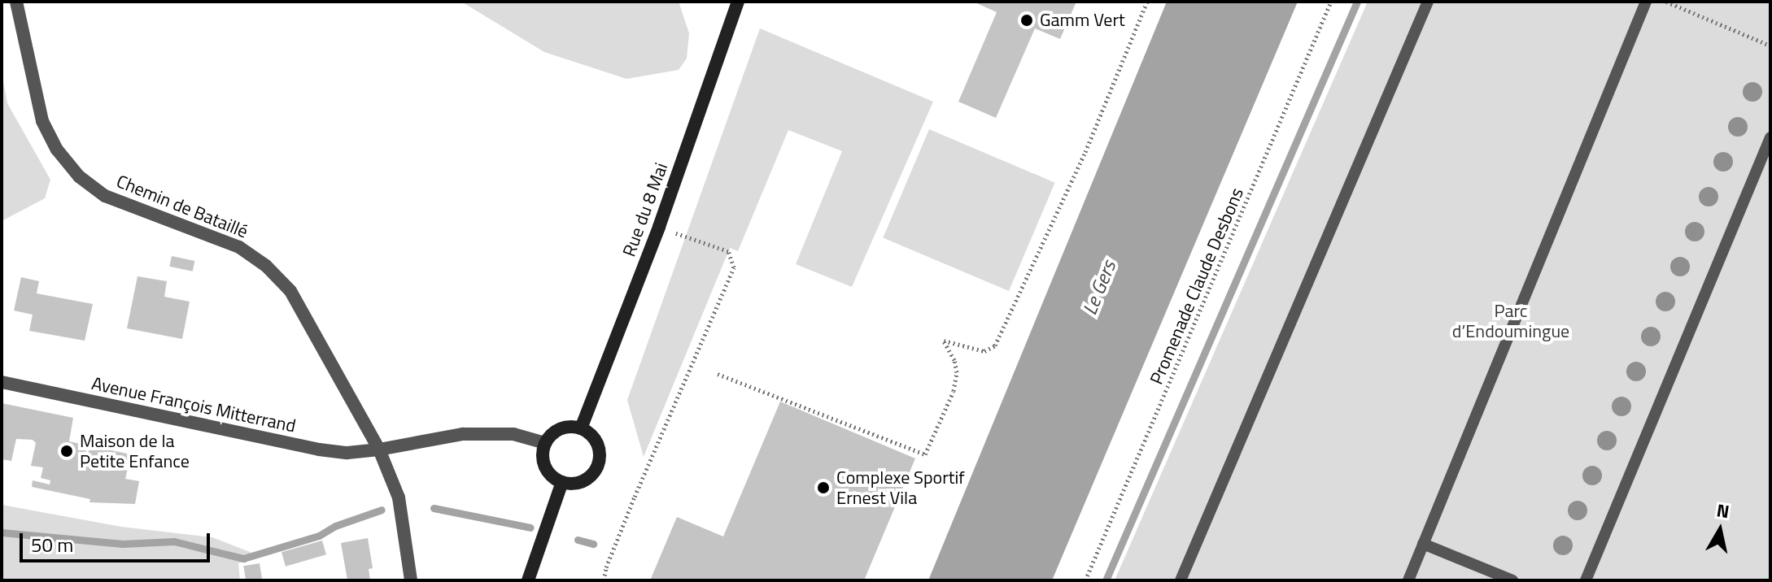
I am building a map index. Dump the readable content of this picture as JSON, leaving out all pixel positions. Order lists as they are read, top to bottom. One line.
{"streets":{"street":["Chemin de Bataillé","Rue du 8 Mai","Avenue François Mitterrand"],"path":["Promenade Claude Desbons"]},"crossings":[["Chemin de Bataillé","Avenue François Mitterrand"],["Rue du 8 Mai","Avenue François Mitterrand"]],"water":["Le Gers"],"parks":["Parc d’Endoumingue"],"places":["Gamm Vert","Maison de la Petite Enfance","Complexe Sportif Ernest Vila"],"scale_bar":"50 m","north":"top"}
